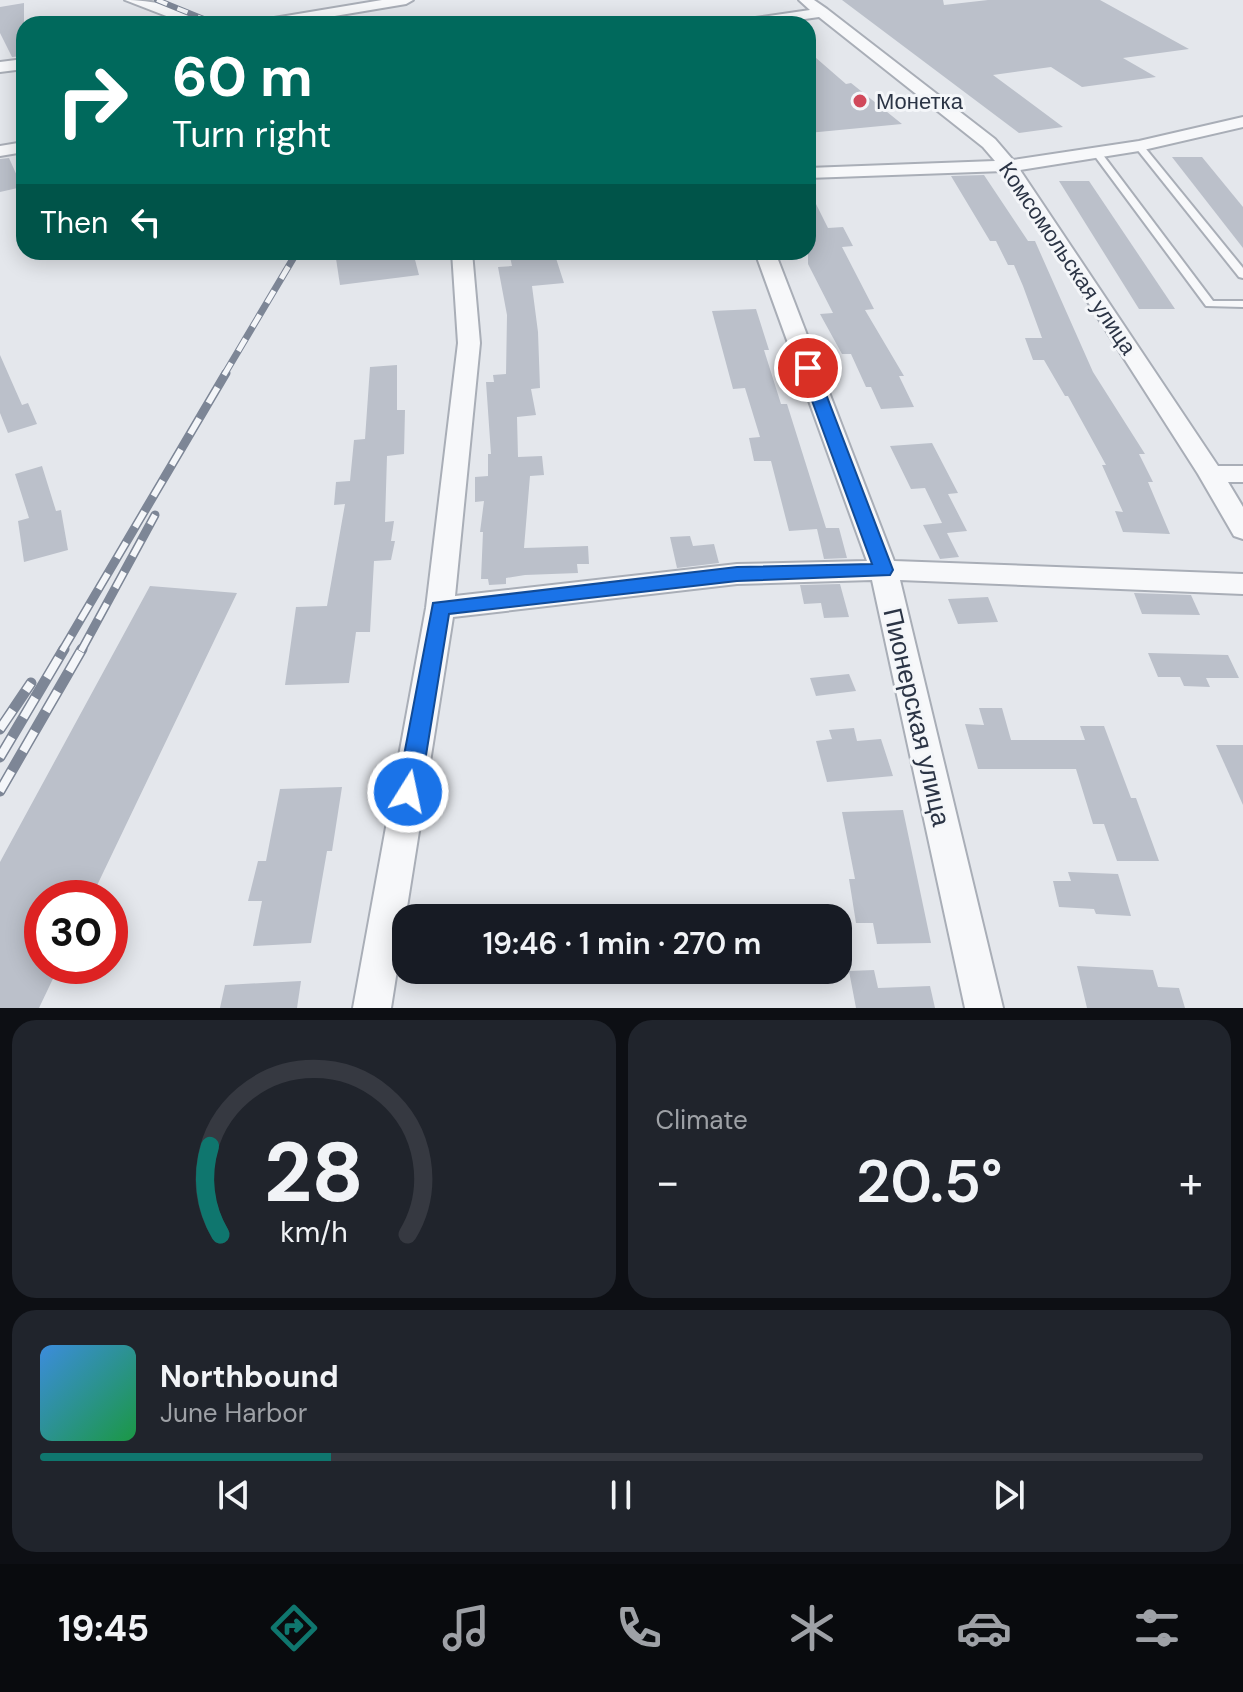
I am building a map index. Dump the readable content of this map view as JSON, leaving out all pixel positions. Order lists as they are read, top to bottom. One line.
{"streets":{"street":["Комсомольская улица","Пионерская улица"]},"places":["Монетка"],"page":{"turn":["60 m","Turn right"],"then":"Then","limit":"30","trip":"19:46 · 1 min · 270 m","tile":"Climate","heat":["−","20.5°","+"],"song":["Northbound","June Harbor"],"tabs":"19:45","gauge":["28","km/h"]}}
